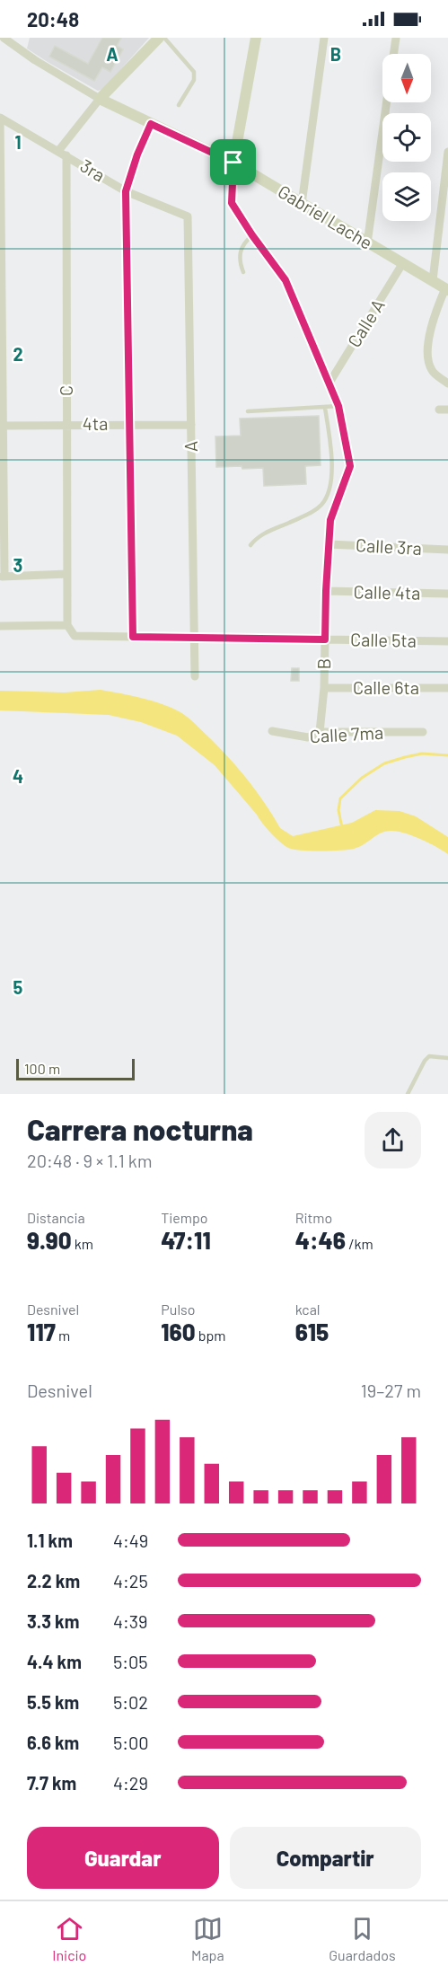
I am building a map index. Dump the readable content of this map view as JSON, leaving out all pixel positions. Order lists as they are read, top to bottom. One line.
{"streets":{"street":["3ra","Gabriel Lache","Calle A","C","4ta","A","Calle 3ra","Calle 4ta","Calle 5ta","B","Calle 6ta","Calle 7ma"]},"crossings":[["3ra","C"],["3ra","A"],["Gabriel Lache","Calle A"],["Gabriel Lache","B"],["Calle A","B"],["C","4ta"],["C","Calle 5ta"],["4ta","A"],["A","Calle 5ta"],["Calle 3ra","B"],["Calle 4ta","B"],["Calle 5ta","B"],["B","Calle 6ta"],["B","Calle 7ma"]],"scale_bar":"100 m","north":"bottom","page":{"status":"20:48","scale":"100 m","heading":["Carrera nocturna","20:48 · 9 × 1.1 km"],"stats":[["Distancia","9.90 km"],["Tiempo","47:11"],["Ritmo","4:46 /km"],["Desnivel","117 m"],["Pulso","160 bpm"],["kcal","615"]],"chart":["Desnivel","19–27 m"],"list":[{"name":"1.1 km","note":"4:49"},{"name":"2.2 km","note":"4:25"},{"name":"3.3 km","note":"4:39"},{"name":"4.4 km","note":"5:05"},{"name":"5.5 km","note":"5:02"},{"name":"6.6 km","note":"5:00"},{"name":"7.7 km","note":"4:29"}],"buttons":["Guardar","Compartir"],"tabs":["Inicio","Mapa","Guardados"]},"grid":{"columns":["A","B"],"rows":["1","2","3","4","5"]}}
